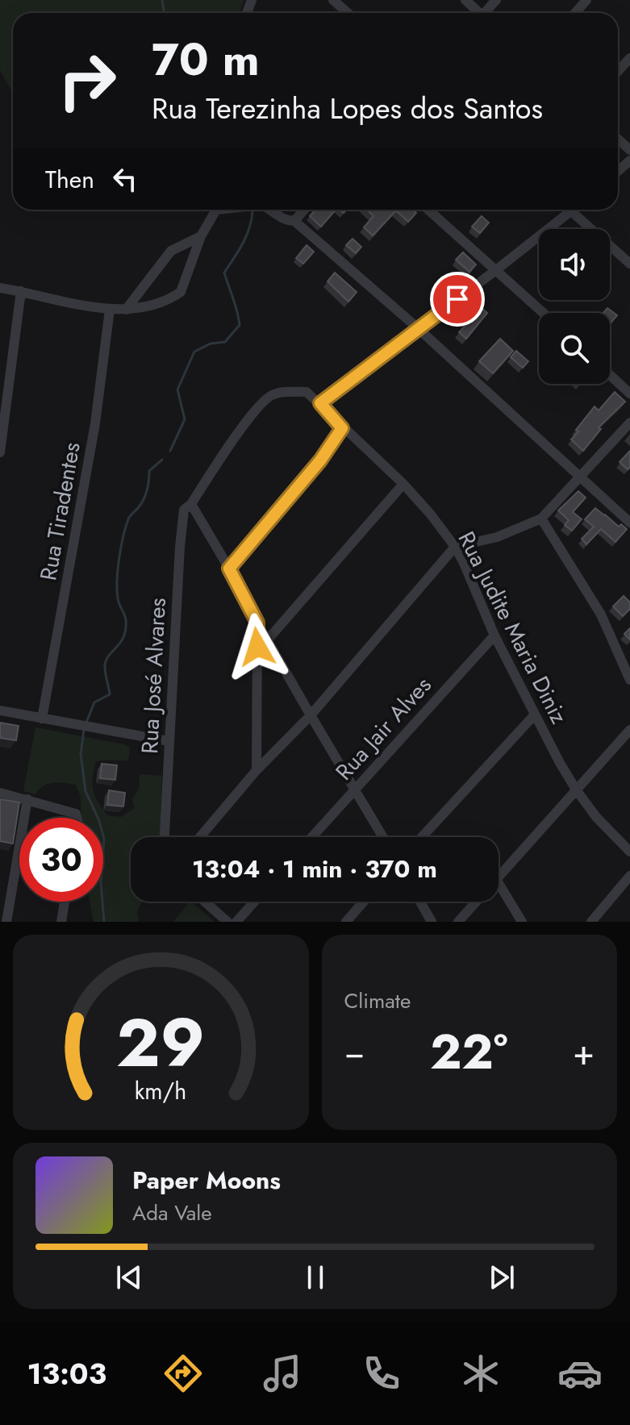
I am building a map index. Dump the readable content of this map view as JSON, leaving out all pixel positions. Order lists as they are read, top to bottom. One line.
{"streets":{"street":["Rua Tiradentes","Rua Judite Maria Diniz","Rua José Alvares","Rua Jair Alves"]},"crossings":[["Rua Judite Maria Diniz","Rua José Alvares"],["Rua Judite Maria Diniz","Rua Jair Alves"]],"page":{"turn":["70 m","Rua Terezinha Lopes dos Santos"],"then":"Then","limit":"30","trip":"13:04 · 1 min · 370 m","tile":"Climate","heat":["−","22°","+"],"song":["Paper Moons","Ada Vale"],"tabs":"13:03","gauge":["29","km/h"]}}
